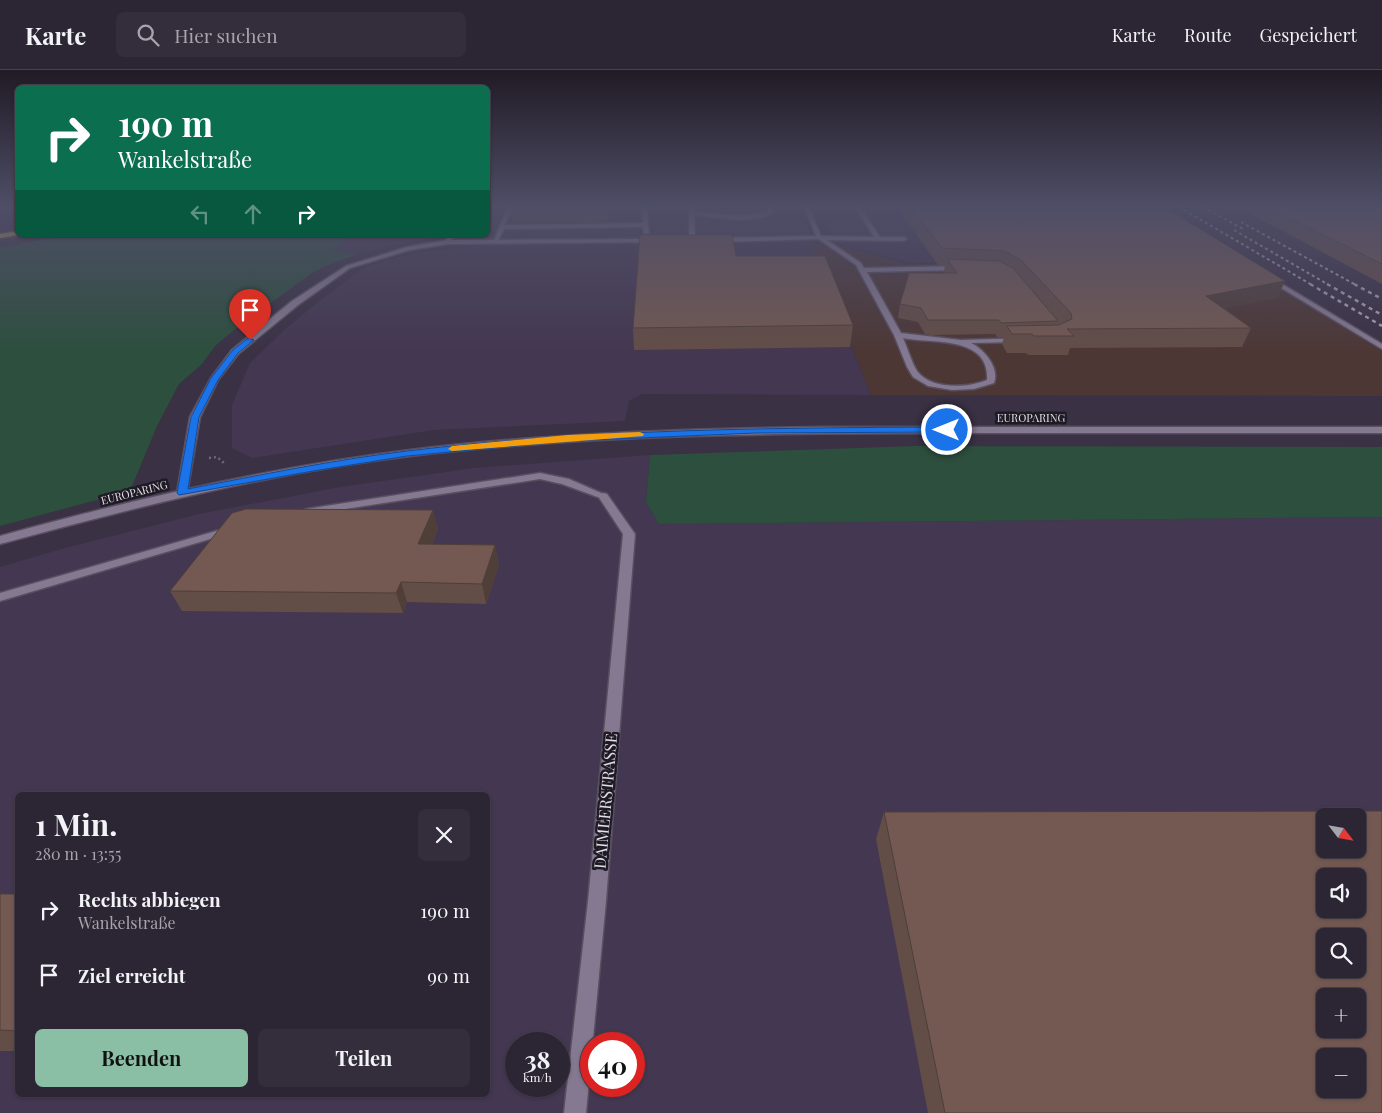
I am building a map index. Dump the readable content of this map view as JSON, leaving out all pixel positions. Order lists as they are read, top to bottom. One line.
{"streets":{"street":["EUROPARING","DAIMLERSTRASSE"]},"north":"bottom right","page":{"header":"Karte","search":"Hier suchen","nav":["Karte","Route","Gespeichert"],"turn":["190 m","Wankelstraße"],"heading":["1 Min.","280 m · 13:55"],"map_buttons":["+","−"],"list":[{"name":"Rechts abbiegen","note":"Wankelstraße","value":"190 m"},{"name":"Ziel erreicht","value":"90 m"}],"buttons":["Beenden","Teilen"],"speed":"38 km/h","limit":"40"}}
